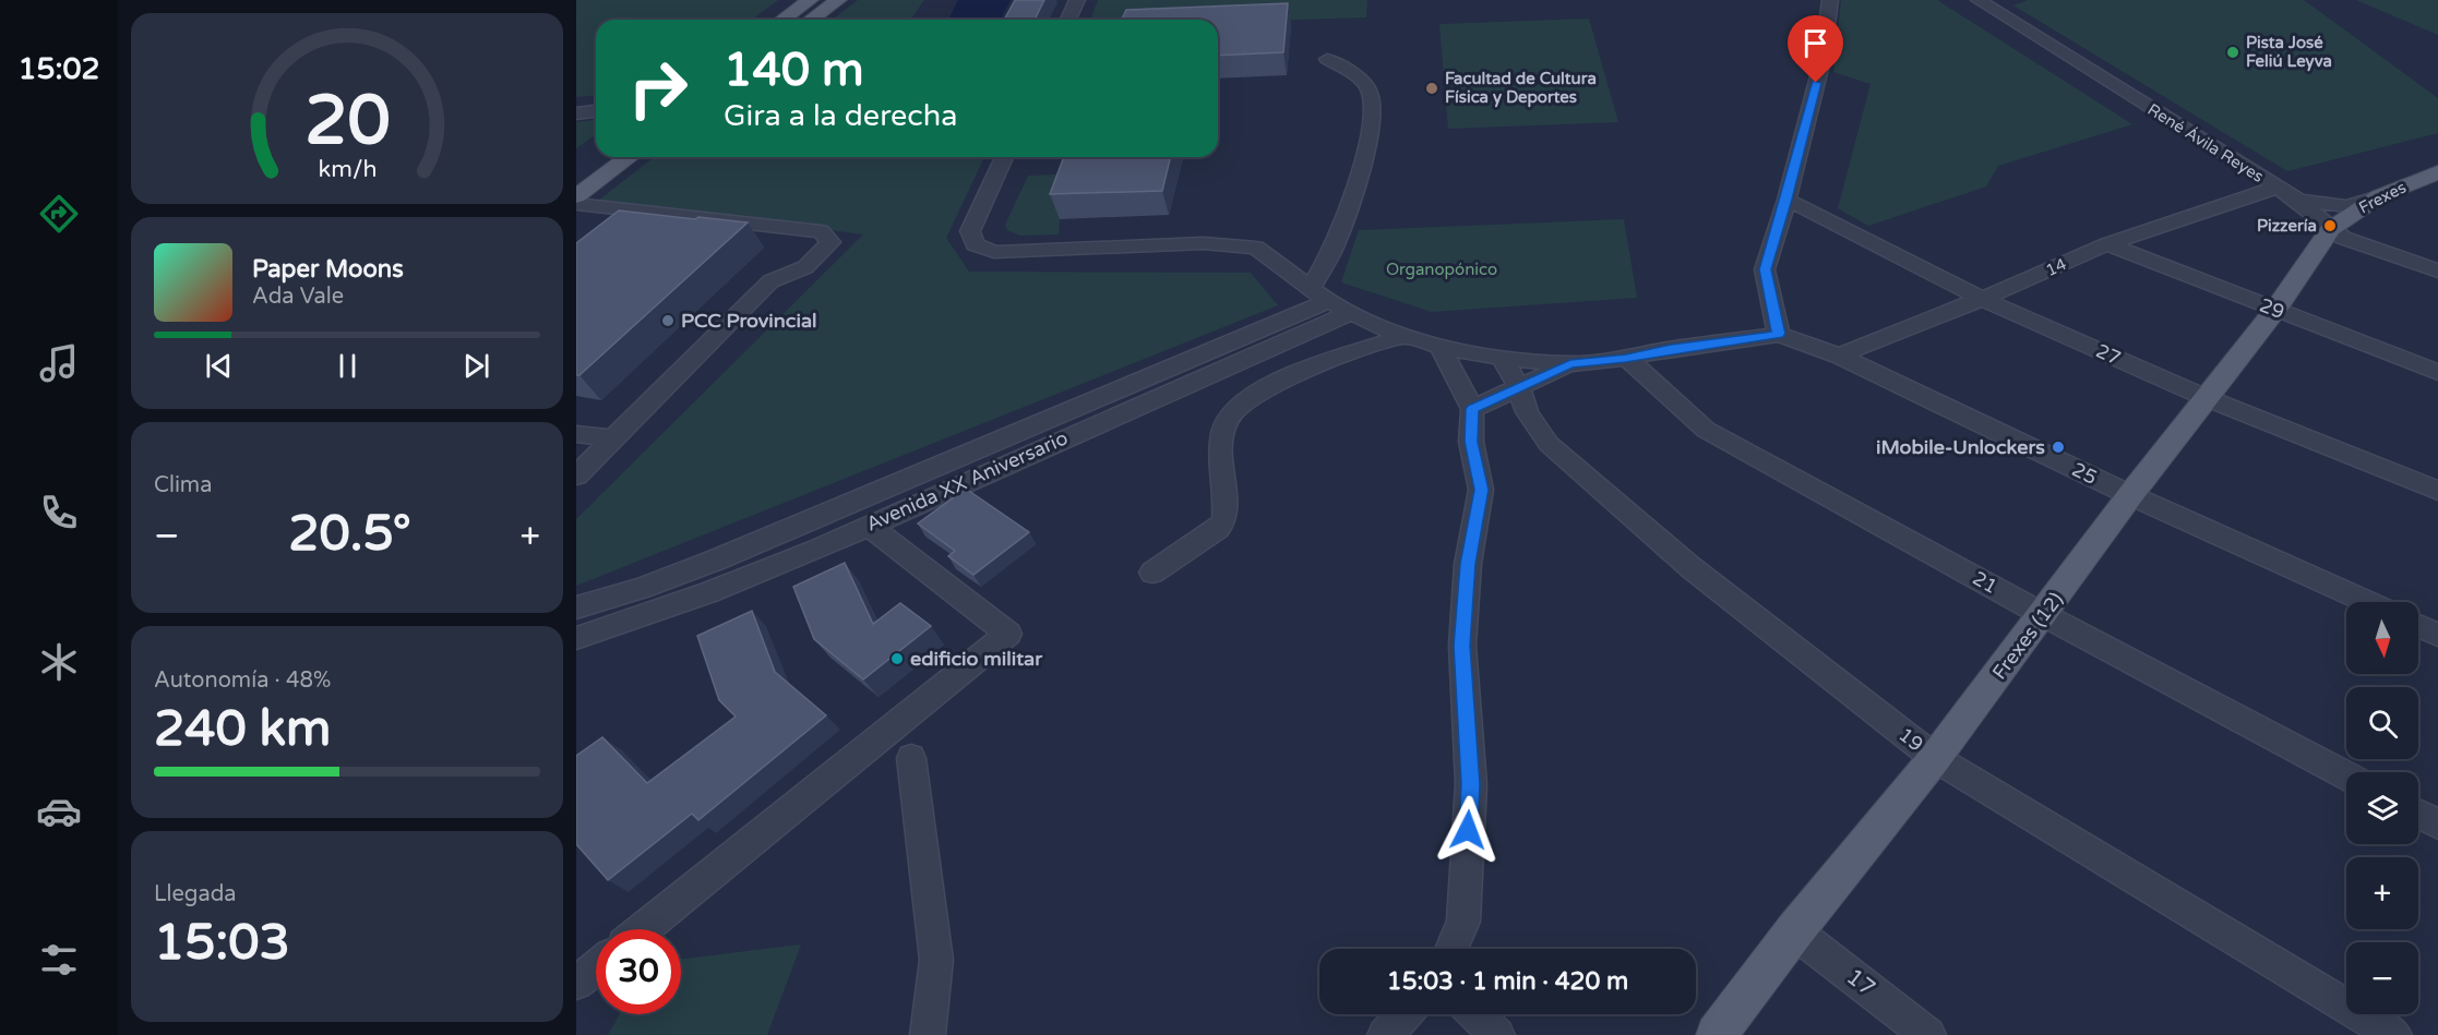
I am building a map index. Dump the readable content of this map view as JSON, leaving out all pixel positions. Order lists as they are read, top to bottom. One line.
{"streets":{"main road":["Frexes","Frexes (12)"],"street":["René Ávila Reyes","14","29","27","25","Avenida XX Aniversario","21","19","17"]},"crossings":[["René Ávila Reyes","Frexes"],["René Ávila Reyes","14"],["René Ávila Reyes","Frexes (12)"],["Frexes","Frexes (12)"],["14","29"],["14","27"],["14","25"],["29","Frexes (12)"],["27","Frexes (12)"],["25","Frexes (12)"],["21","Frexes (12)"],["Frexes (12)","19"],["Frexes (12)","17"]],"parks":["Organopónico"],"places":["Pista José Feliú Leyva","Facultad de Cultura Física y Deportes","Pizzería","PCC Provincial","iMobile-Unlockers","edificio militar"],"north":"bottom","page":{"tabs":"15:02","turn":["140 m","Gira a la derecha"],"song":["Paper Moons","Ada Vale"],"tile":["Clima",["Autonomía · 48%","240 km"],["Llegada","15:03"]],"heat":["−","20.5°","+"],"map_buttons":["+","−"],"limit":"30","trip":"15:03 · 1 min · 420 m","gauge":["20","km/h"]}}
